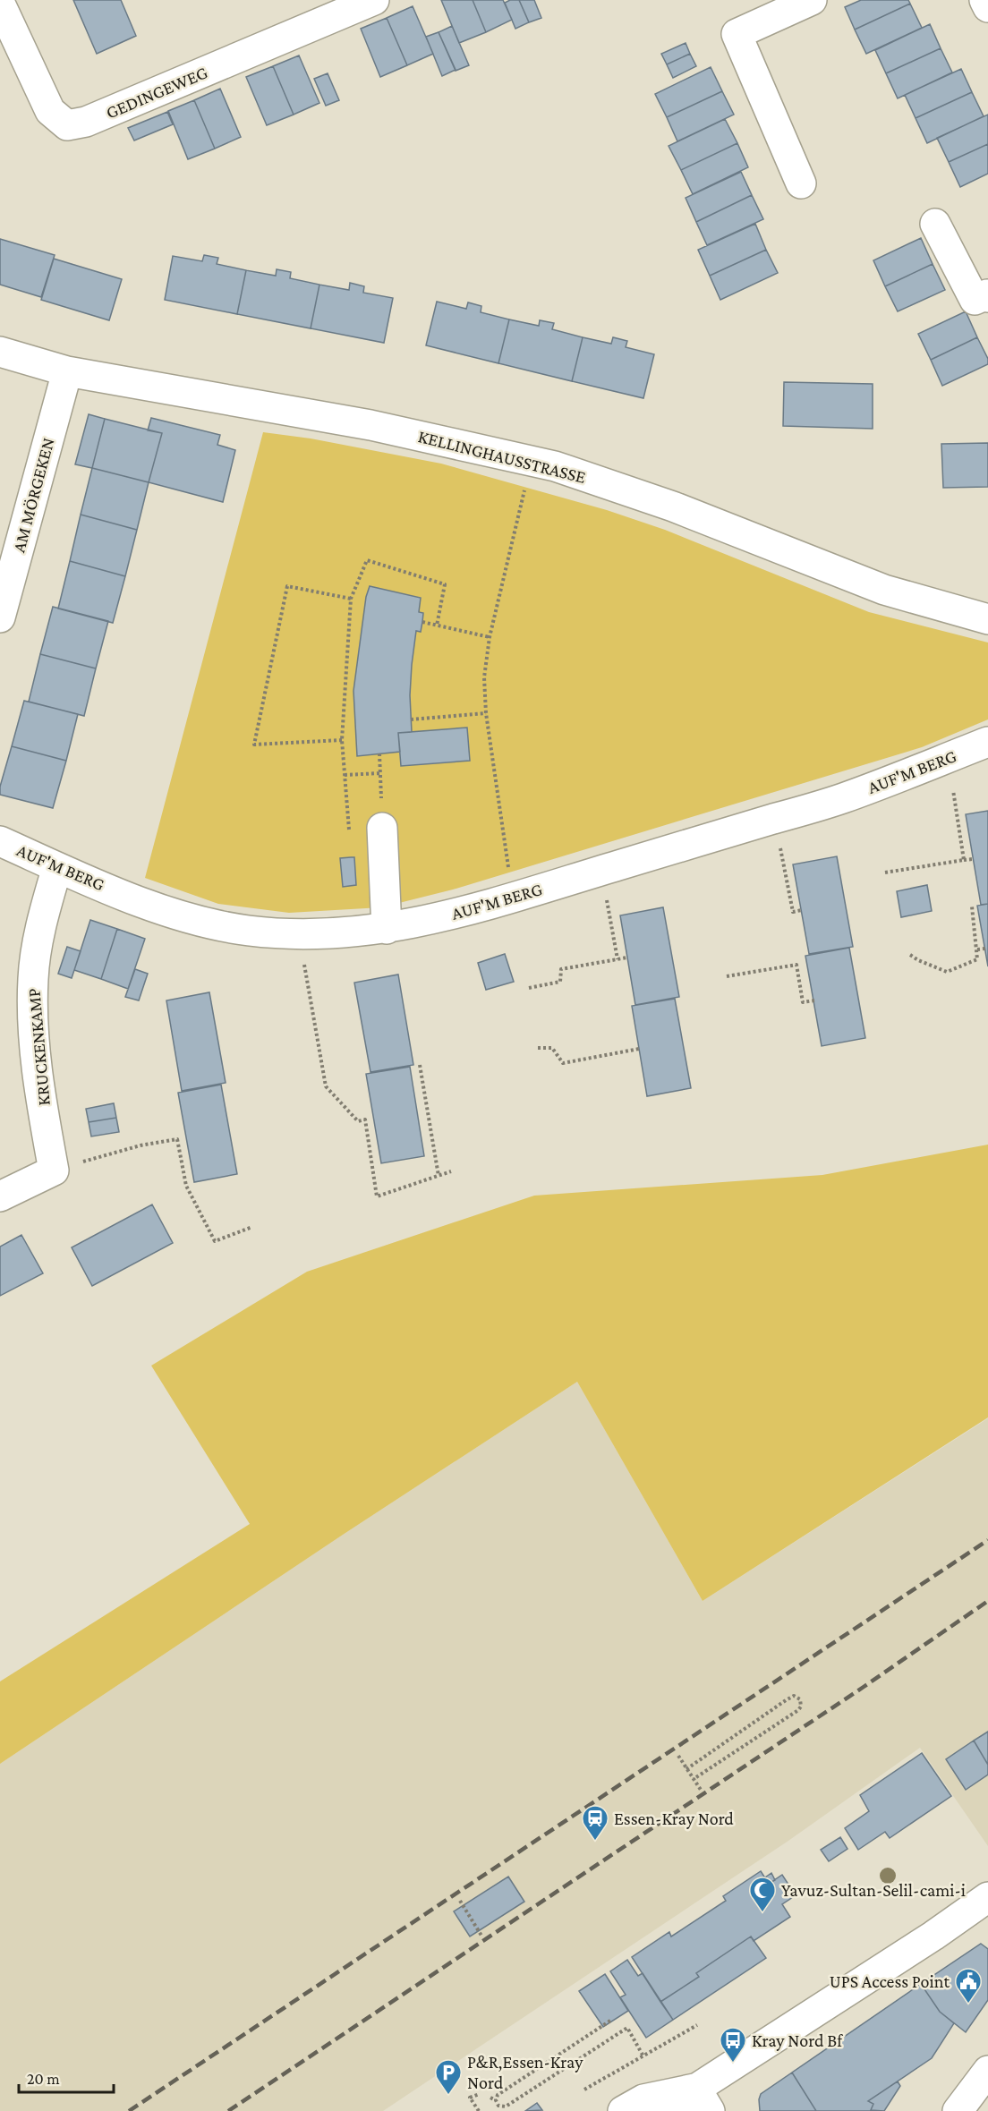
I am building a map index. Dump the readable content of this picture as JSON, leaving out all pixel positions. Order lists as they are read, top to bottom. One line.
{"streets":{"street":["GEDINGEWEG","KELLINGHAUSSTRASSE","AM MÖRGEKEN","AUF'M BERG","KRUCKENKAMP"]},"crossings":[["KELLINGHAUSSTRASSE","AM MÖRGEKEN"],["AUF'M BERG","KRUCKENKAMP"]],"places":{"station":["Essen-Kray Nord"],"mosque":["Yavuz-Sultan-Selil-cami-i"],"public building":["UPS Access Point"],"bus stop":["Kray Nord Bf"],"parking":["P&R,Essen-Kray Nord"]},"scale_bar":"20 m"}
